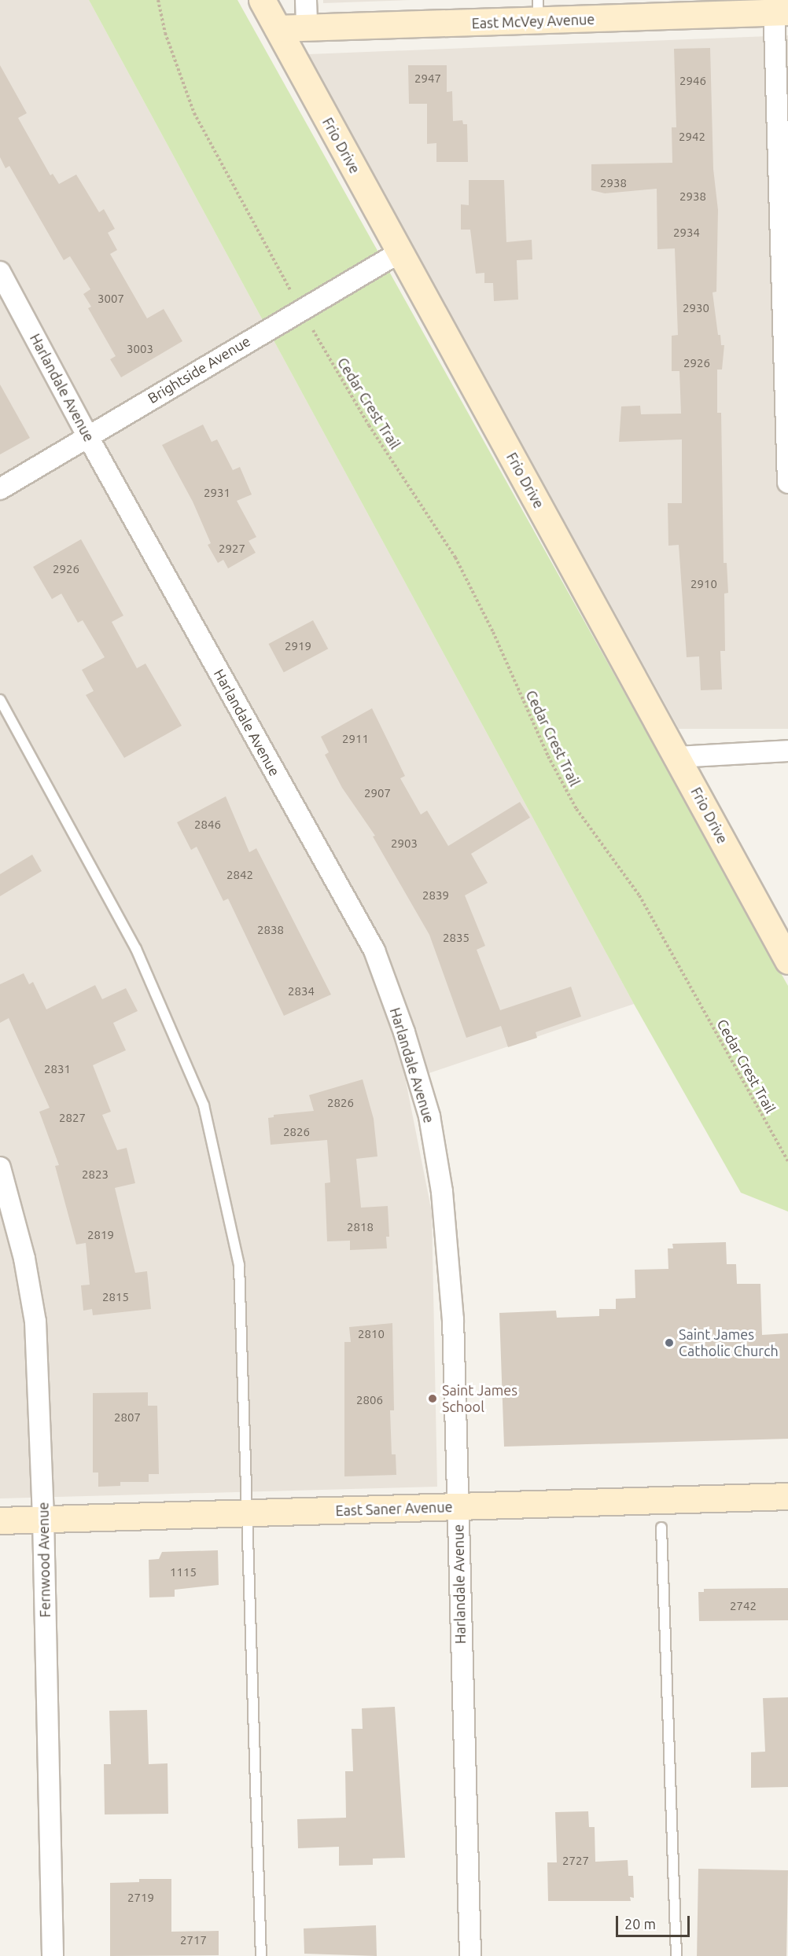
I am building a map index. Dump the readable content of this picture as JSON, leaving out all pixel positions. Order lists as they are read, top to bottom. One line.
{"streets":{"street":["East McVey Avenue","Frio Drive","Brightside Avenue","Harlandale Avenue","East Saner Avenue","Fernwood Avenue"],"path":["Cedar Crest Trail"]},"crossings":[["East McVey Avenue","Frio Drive"],["Frio Drive","Brightside Avenue"],["Brightside Avenue","Harlandale Avenue"],["Harlandale Avenue","East Saner Avenue"],["East Saner Avenue","Fernwood Avenue"]],"places":["Saint James Catholic Church","Saint James School"],"house_numbers":["2947","2946","2942","2938","2938","2934","3007","2930","3003","2926","2931","2927","2926","2910","2919","2911","2907","2846","2903","2842","2839","2838","2835","2834","2831","2826","2827","2826","2823","2818","2819","2815","2810","2806","2807","1115","2742","2727","2719","2717"],"scale_bar":"20 m"}
